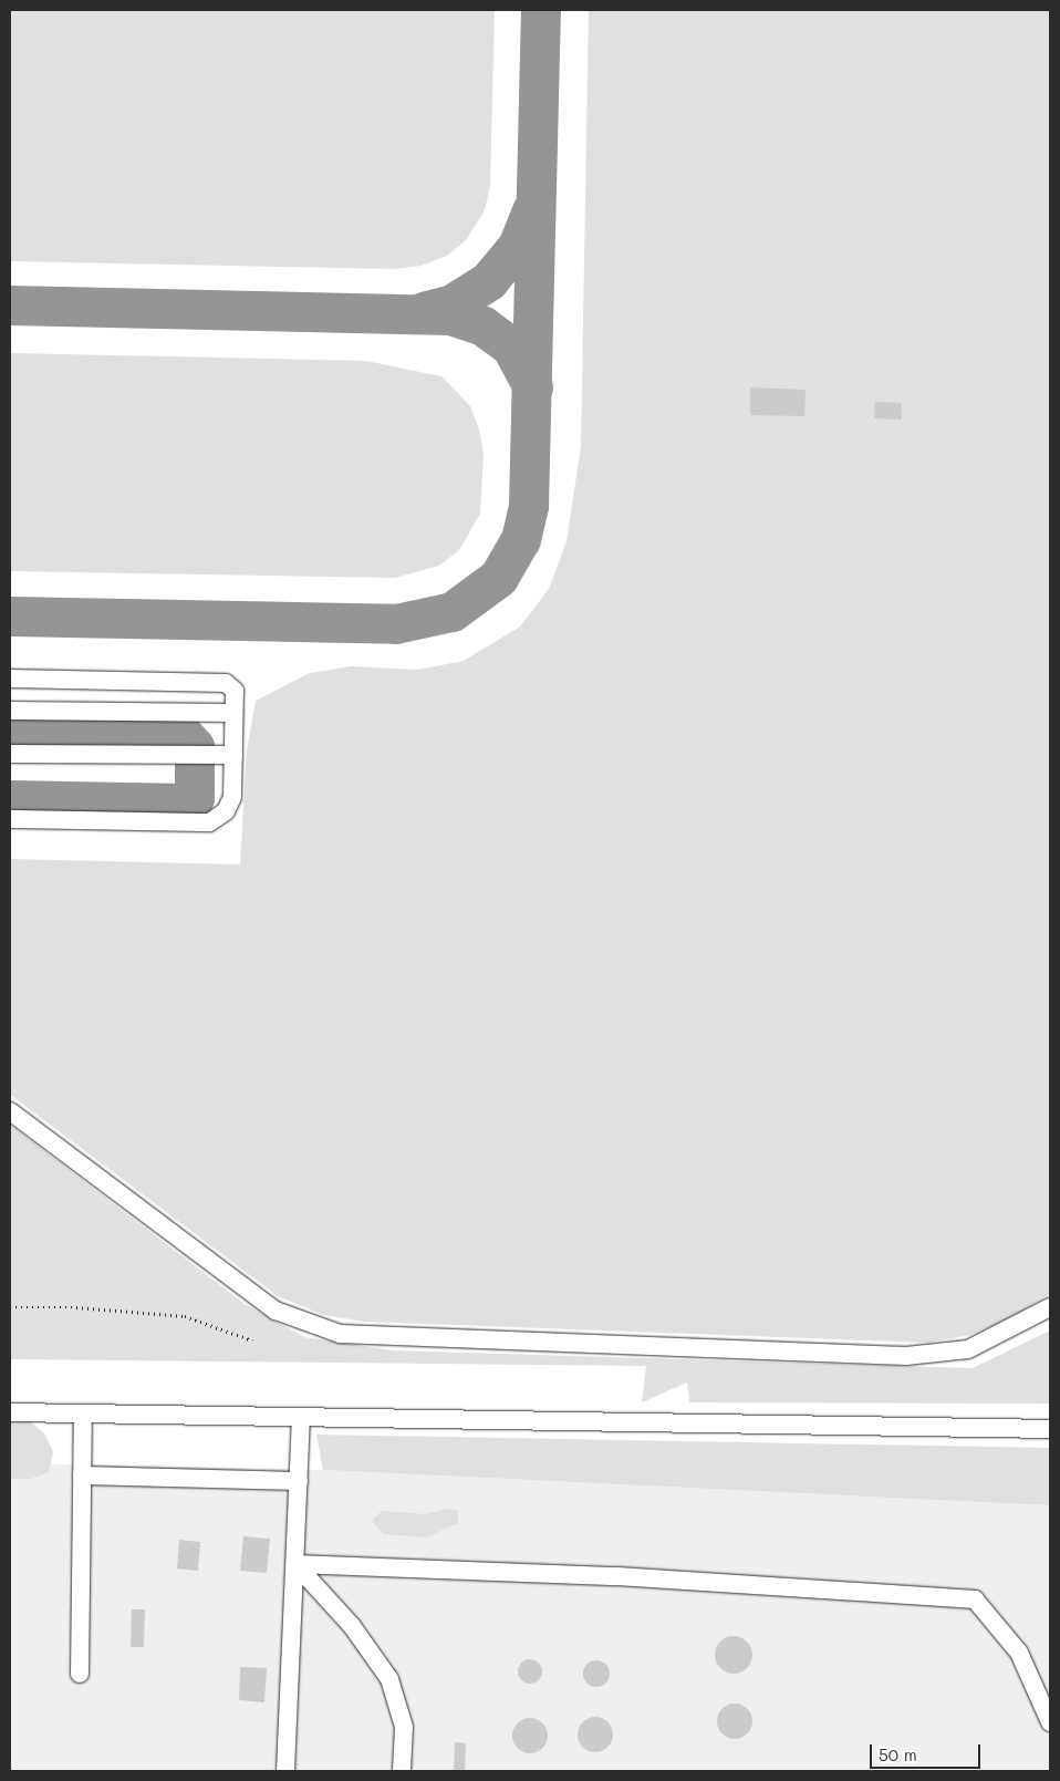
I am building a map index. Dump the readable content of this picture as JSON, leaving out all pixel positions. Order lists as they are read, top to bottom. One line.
{"scale_bar":"50 m"}
